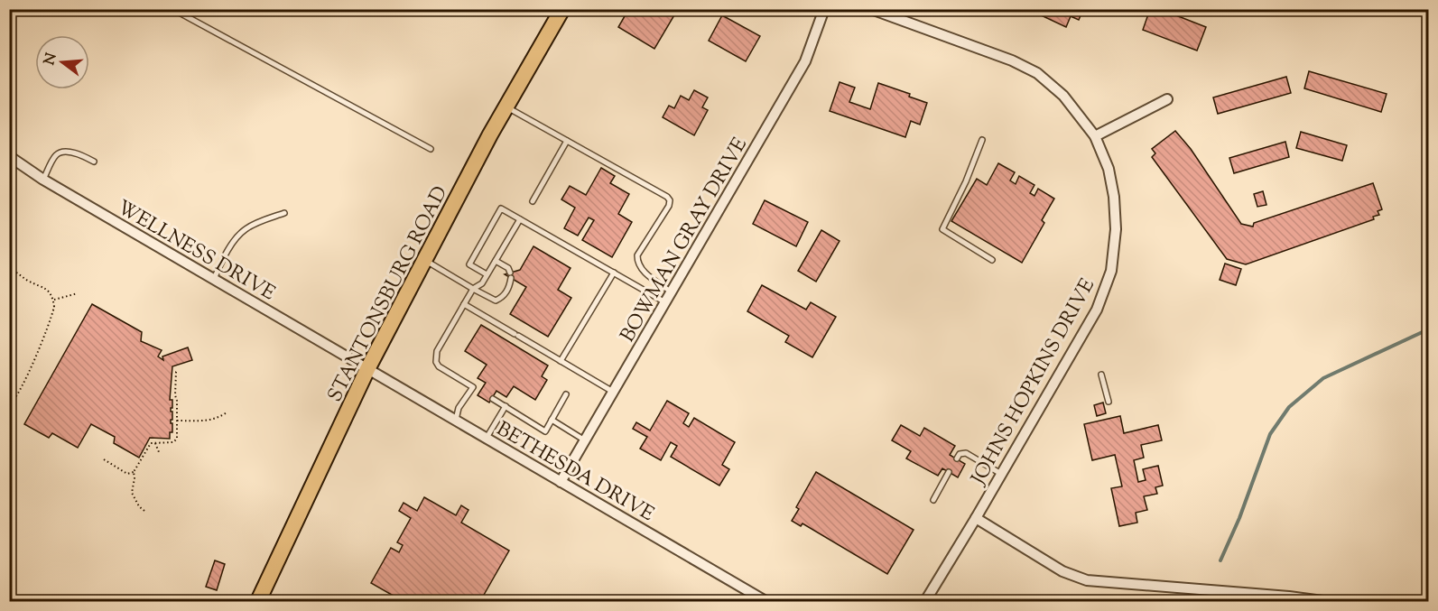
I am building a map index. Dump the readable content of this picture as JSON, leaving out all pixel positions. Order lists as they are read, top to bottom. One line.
{"streets":{"main road":["STANTONSBURG ROAD"],"street":["BOWMAN GRAY DRIVE","WELLNESS DRIVE","JOHNS HOPKINS DRIVE","BETHESDA DRIVE"]},"crossings":[["BOWMAN GRAY DRIVE","BETHESDA DRIVE"],["WELLNESS DRIVE","STANTONSBURG ROAD"],["WELLNESS DRIVE","BETHESDA DRIVE"],["STANTONSBURG ROAD","BETHESDA DRIVE"]],"north":"left"}
